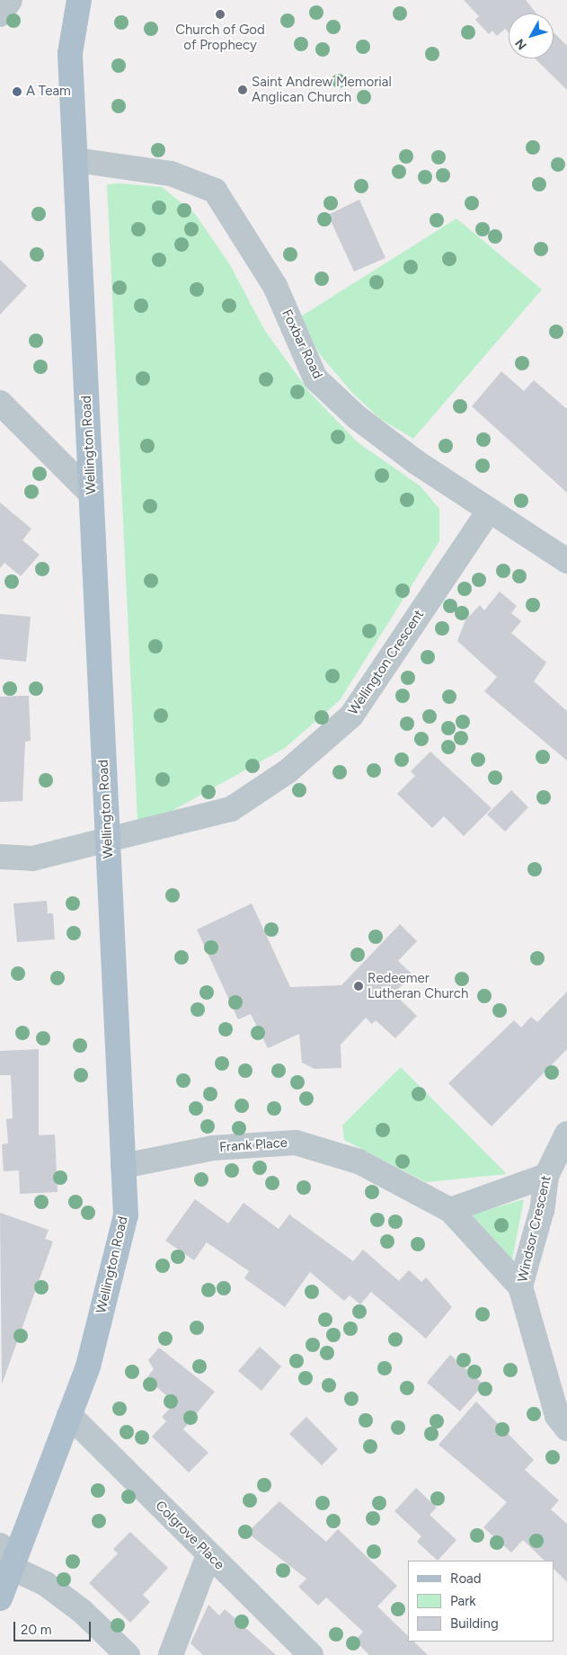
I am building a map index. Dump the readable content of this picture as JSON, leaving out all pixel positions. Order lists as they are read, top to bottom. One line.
{"streets":{"main road":["Wellington Road"],"street":["Foxbar Road","Wellington Crescent","Frank Place","Windsor Crescent","Colgrove Place"]},"crossings":[["Foxbar Road","Wellington Road"],["Foxbar Road","Wellington Crescent"],["Wellington Road","Wellington Crescent"],["Wellington Road","Frank Place"],["Wellington Road","Colgrove Place"],["Frank Place","Windsor Crescent"]],"places":["Church of God of Prophecy","Saint Andrew Memorial Anglican Church","A Team","Redeemer Lutheran Church"],"legend":["Road","Park","Building"],"scale_bar":"20 m","north":"bottom left"}
